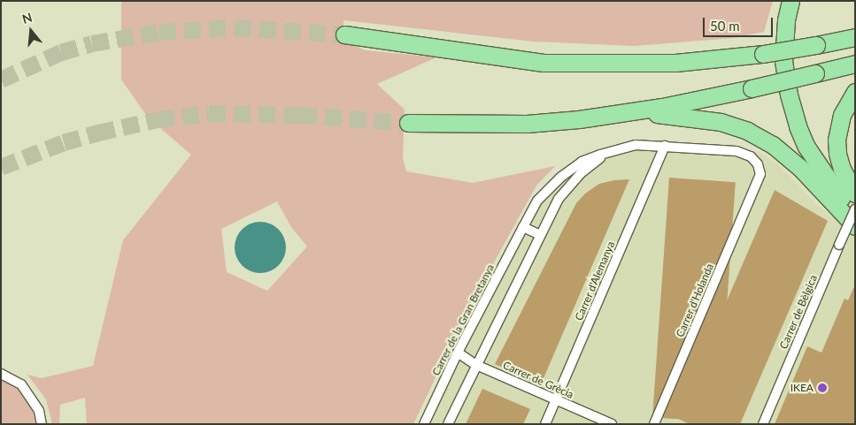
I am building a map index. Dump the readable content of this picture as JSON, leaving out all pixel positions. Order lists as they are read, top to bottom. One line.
{"streets":{"street":["Carrer d'Alemanya","Carrer d'Holanda","Carrer de Bèlgica","Carrer de la Gran Bretanya","Carrer de Grècia"]},"crossings":[["Carrer d'Alemanya","Carrer de la Gran Bretanya"],["Carrer d'Alemanya","Carrer de Grècia"],["Carrer d'Holanda","Carrer de la Gran Bretanya"],["Carrer de la Gran Bretanya","Carrer de Grècia"]],"places":["IKEA"],"scale_bar":"50 m","north":"top"}
